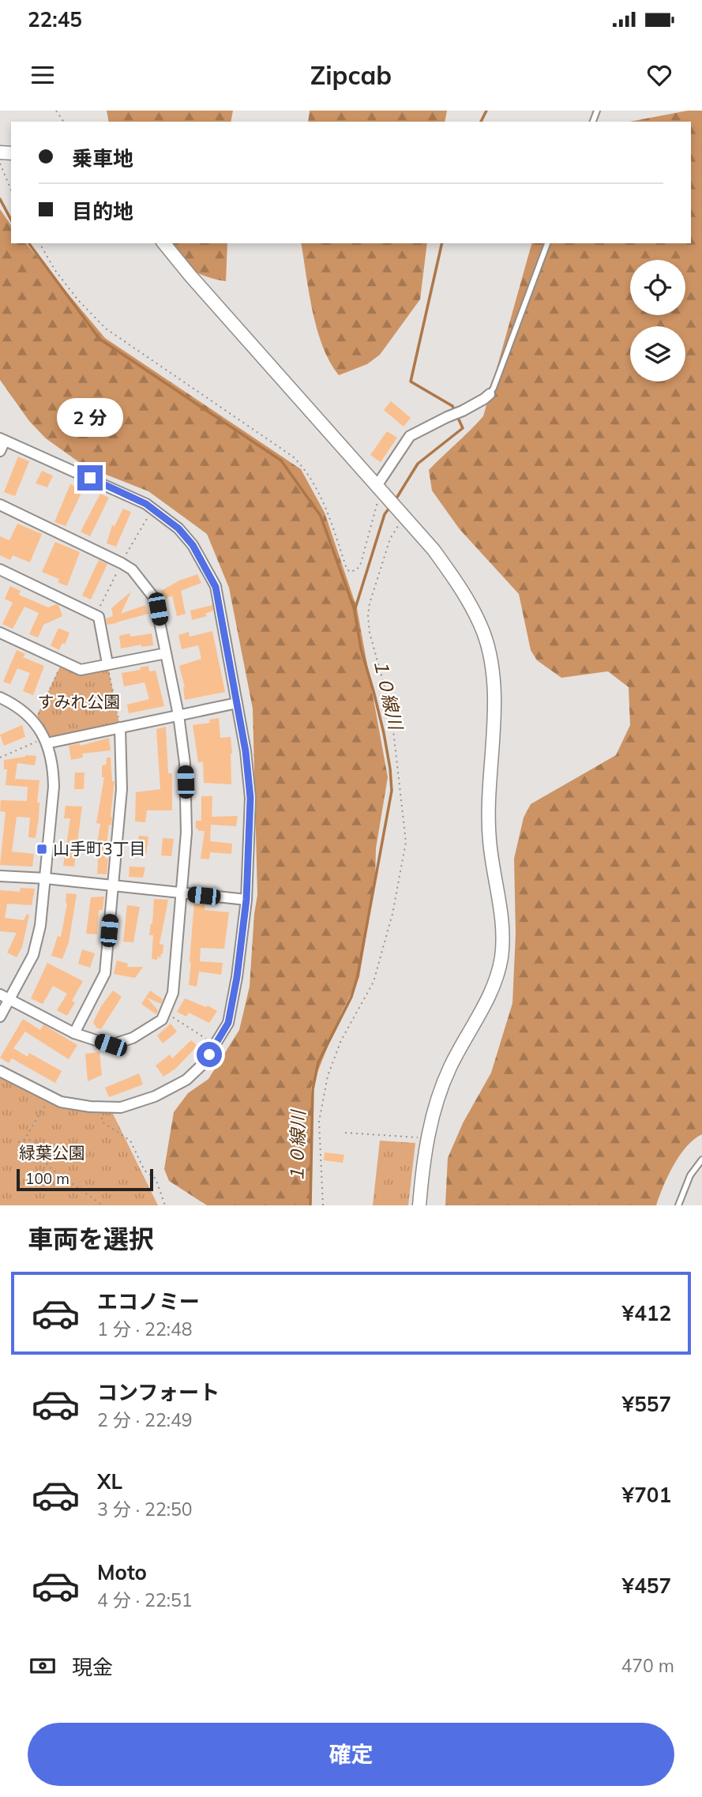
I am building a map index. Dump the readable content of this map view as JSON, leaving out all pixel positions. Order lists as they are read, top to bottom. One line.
{"water":["１０線川"],"parks":["すみれ公園","緑葉公園"],"places":{"transit":["山手町3丁目"]},"scale_bar":"100 m","page":{"status":"22:45","header":"Zipcab","banner":["乗車地","目的地"],"bubble":"2 分","scale":"100 m","heading":"車両を選択","list":[{"name":"エコノミー","note":"1 分 · 22:48","value":"¥412"},{"name":"コンフォート","note":"2 分 · 22:49","value":"¥557"},{"name":"XL","note":"3 分 · 22:50","value":"¥701"},{"name":"Moto","note":"4 分 · 22:51","value":"¥457"}],"pay":["現金","470 m"],"buttons":"確定"}}
